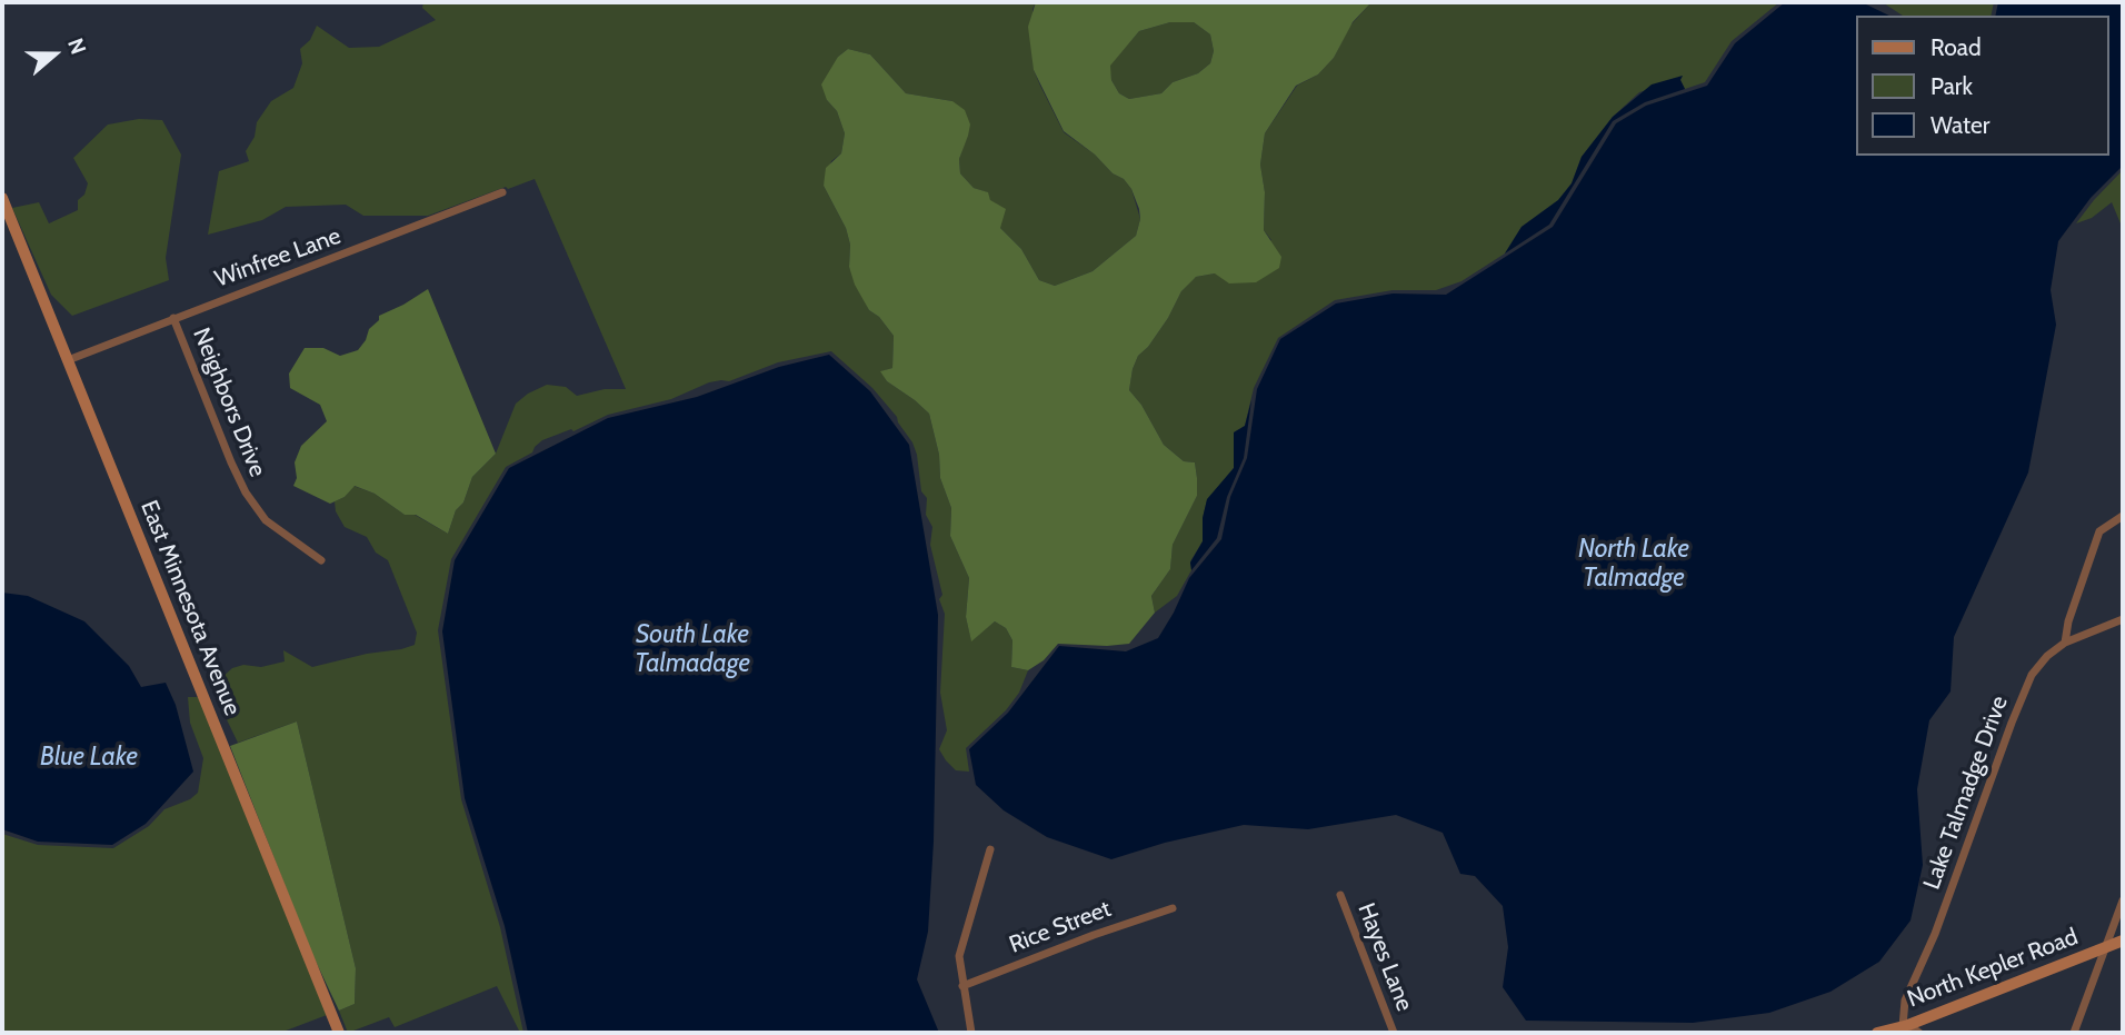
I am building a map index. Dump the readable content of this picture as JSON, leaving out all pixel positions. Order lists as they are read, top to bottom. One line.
{"streets":{"street":["Winfree Lane","Neighbors Drive","East Minnesota Avenue","Lake Talmadge Drive","Rice Street","Hayes Lane","North Kepler Road"]},"crossings":[["Winfree Lane","Neighbors Drive"],["Winfree Lane","East Minnesota Avenue"],["Lake Talmadge Drive","North Kepler Road"]],"water":["North Lake Talmadge","South Lake Talmadage","Blue Lake"],"legend":["Road","Park","Water"],"north":"right"}
